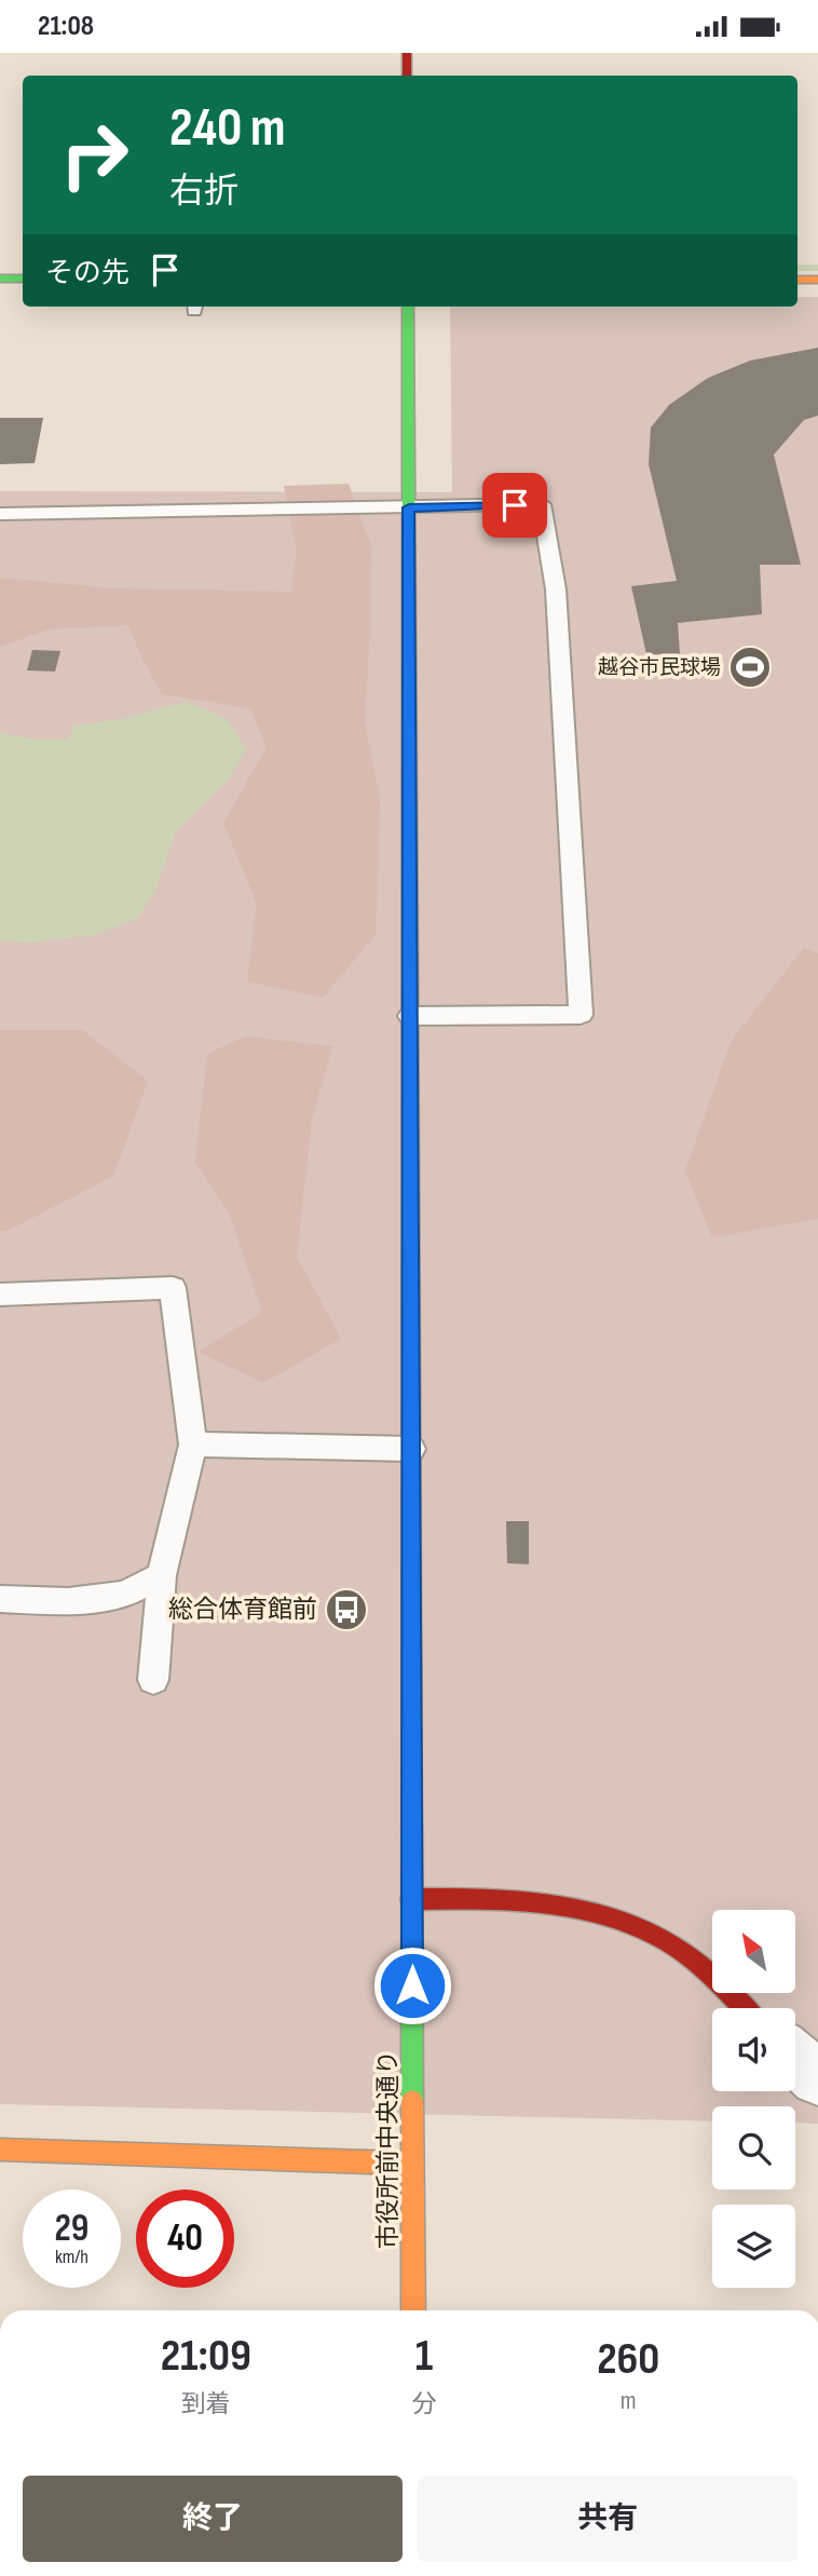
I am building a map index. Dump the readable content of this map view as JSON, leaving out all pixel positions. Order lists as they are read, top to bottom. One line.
{"streets":{"street":["市役所前中央通り"]},"places":{"sports":["越谷市民球場"],"bus stop":["総合体育館前"]},"north":"top left","page":{"status":"21:08","turn":["240 m","右折"],"then":"その先","speed":"29 km/h","limit":"40","eta":["21:09","到着","1","分","260","m"],"buttons":["終了","共有"]}}
